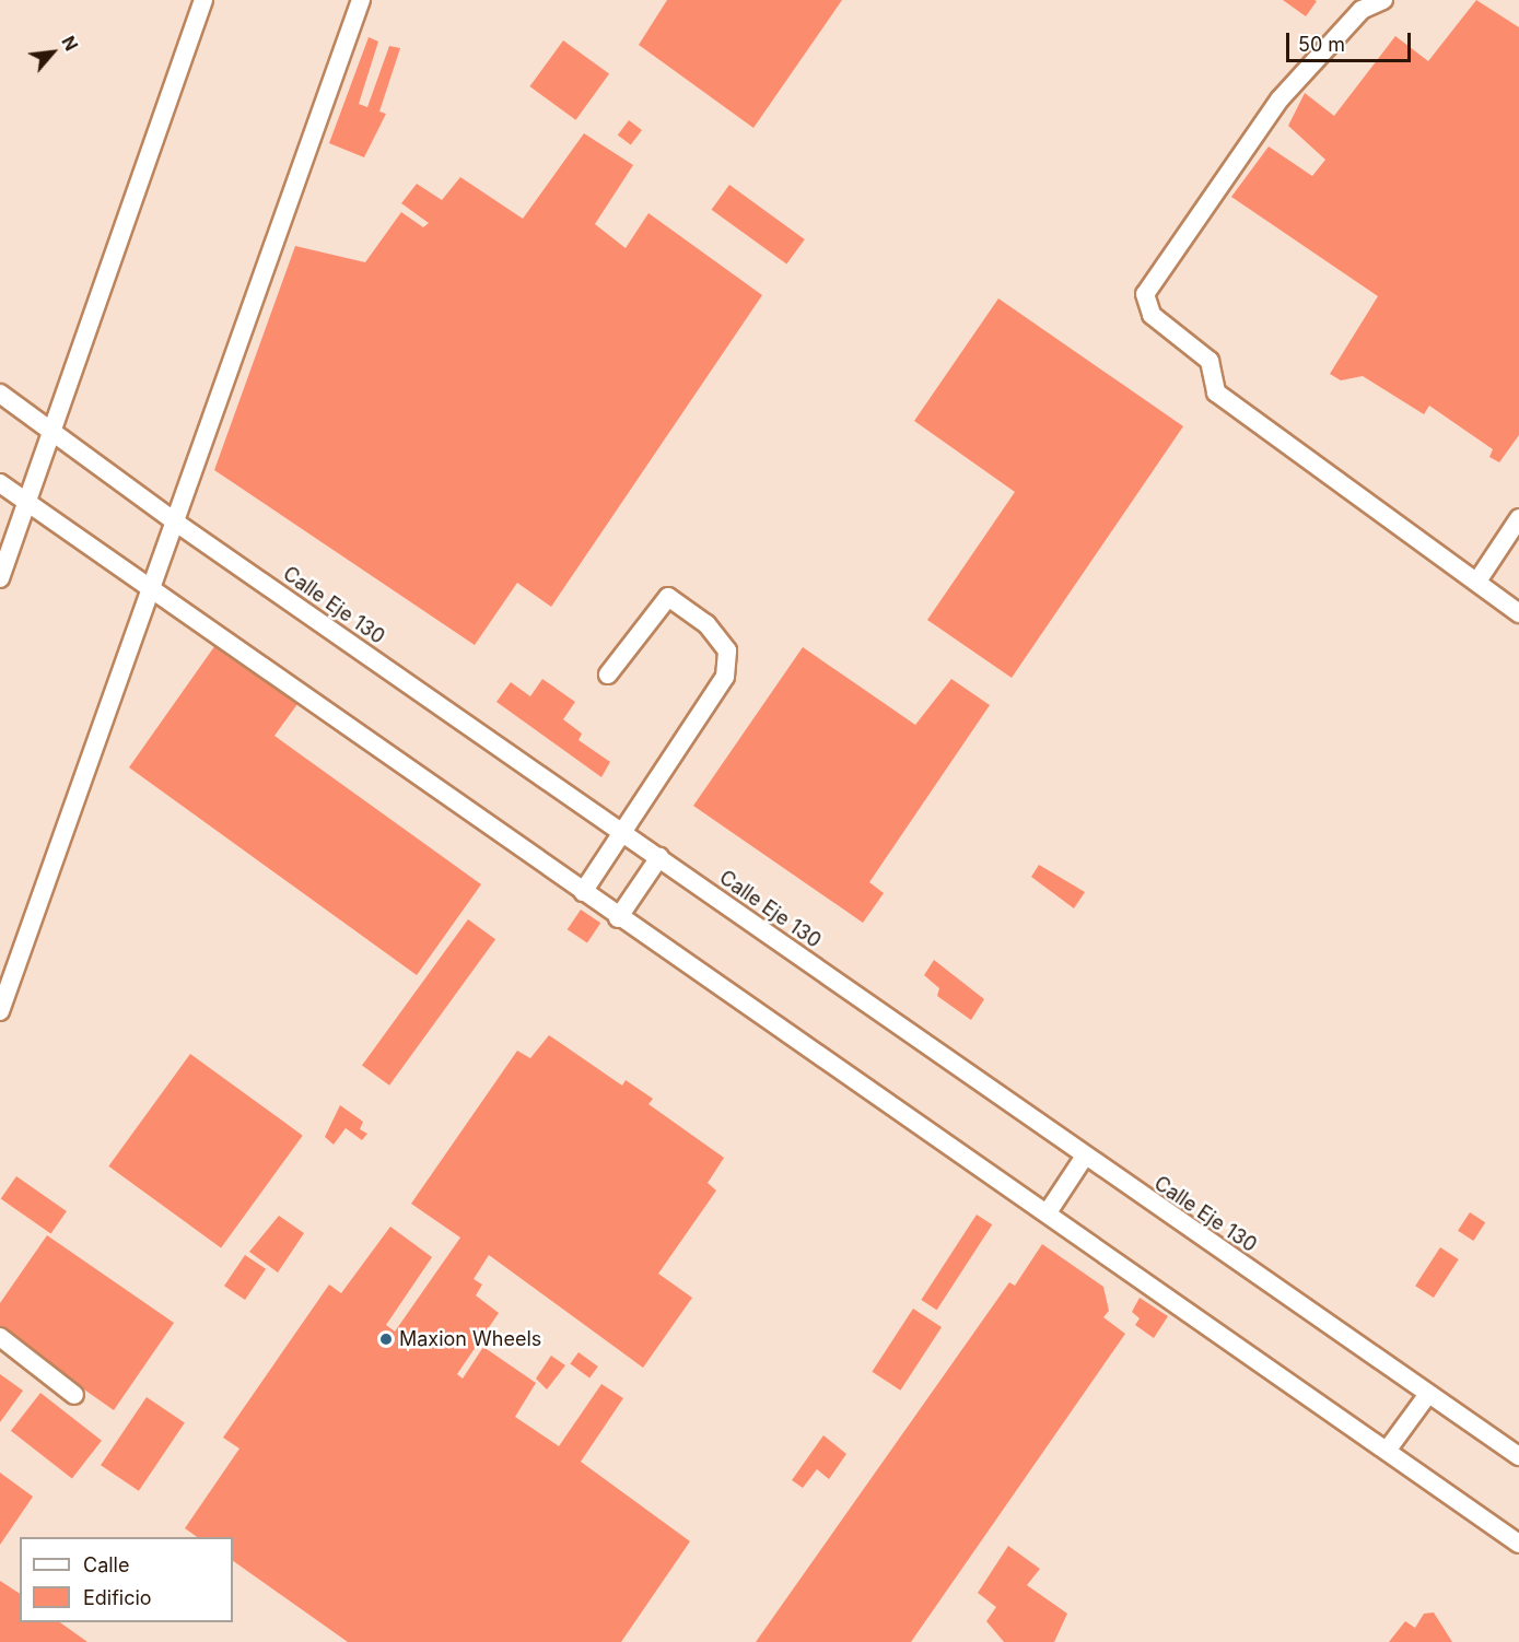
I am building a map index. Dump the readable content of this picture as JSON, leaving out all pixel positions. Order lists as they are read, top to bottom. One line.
{"streets":{"street":["Calle Eje 130"]},"places":["Maxion Wheels"],"legend":["Calle","Edificio"],"scale_bar":"50 m","north":"top right"}
